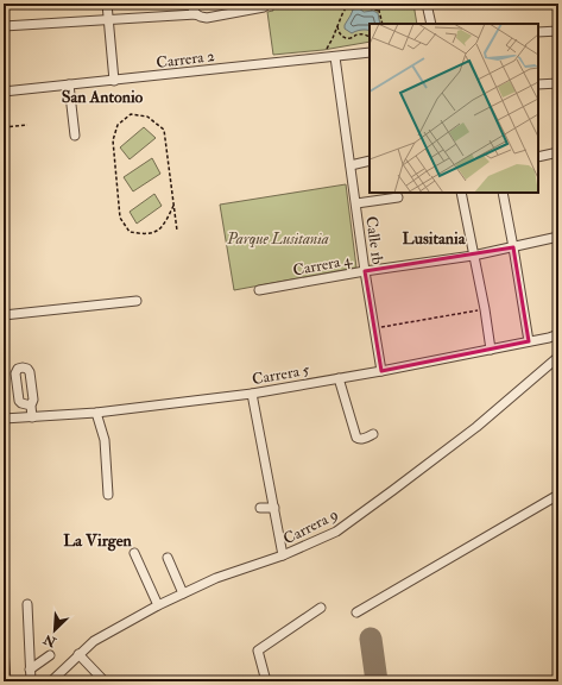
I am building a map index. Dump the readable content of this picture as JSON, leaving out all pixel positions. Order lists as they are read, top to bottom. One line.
{"streets":{"street":["Carrera 2","Calle 1b","Carrera 4","Carrera 5","Carrera 9"]},"crossings":[["Carrera 2","Calle 1b"],["Calle 1b","Carrera 4"],["Calle 1b","Carrera 5"]],"districts":["San Antonio","Lusitania","La Virgen"],"parks":["Parque Lusitania"],"north":"bottom left"}
